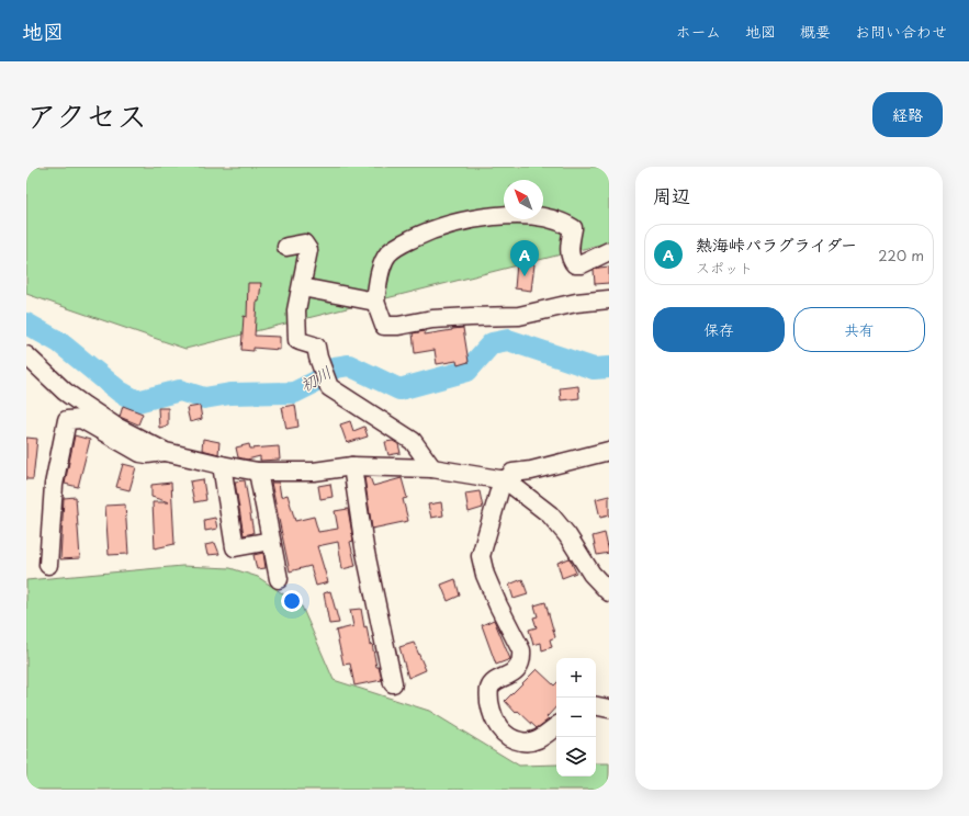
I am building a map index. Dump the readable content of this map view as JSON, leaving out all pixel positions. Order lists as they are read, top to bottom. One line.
{"water":["初川"],"north":"top left","page":{"header":"地図","nav":["ホーム","地図","概要","お問い合わせ"],"title":"アクセス","buttons":["経路",["保存","共有"]],"heading":"周辺","list":[{"mark":"A","name":"熱海峠パラグライダー","note":"スポット","value":"220 m"}],"pins":"A","map_buttons":["+","−"]}}
